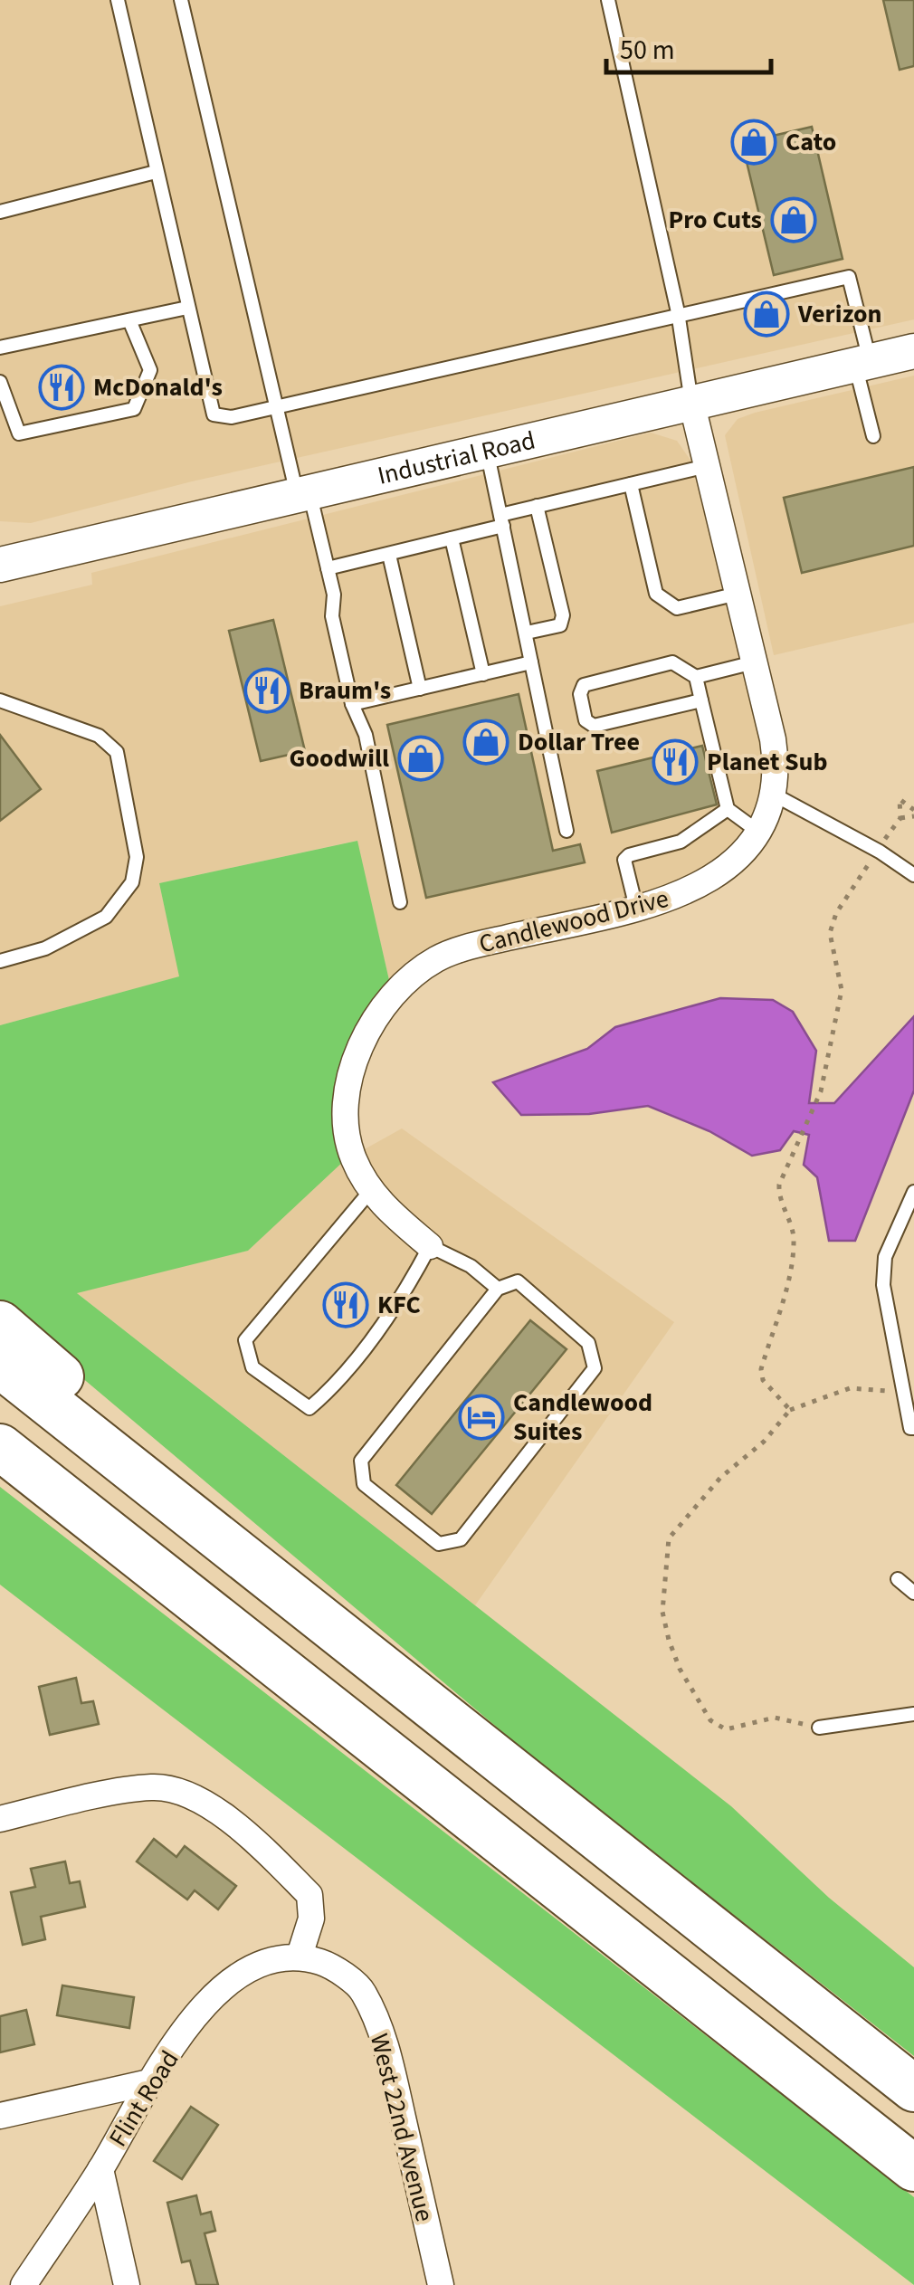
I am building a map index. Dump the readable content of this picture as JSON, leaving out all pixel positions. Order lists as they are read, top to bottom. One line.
{"streets":{"street":["Industrial Road","Candlewood Drive","Flint Road","West 22nd Avenue"]},"crossings":[["Industrial Road","Candlewood Drive"],["Flint Road","West 22nd Avenue"]],"places":{"shop":["Cato","Pro Cuts","Verizon","Dollar Tree","Goodwill"],"restaurant":["McDonald's","Braum's","Planet Sub","KFC"],"hotel":["Candlewood Suites"]},"scale_bar":"50 m"}
